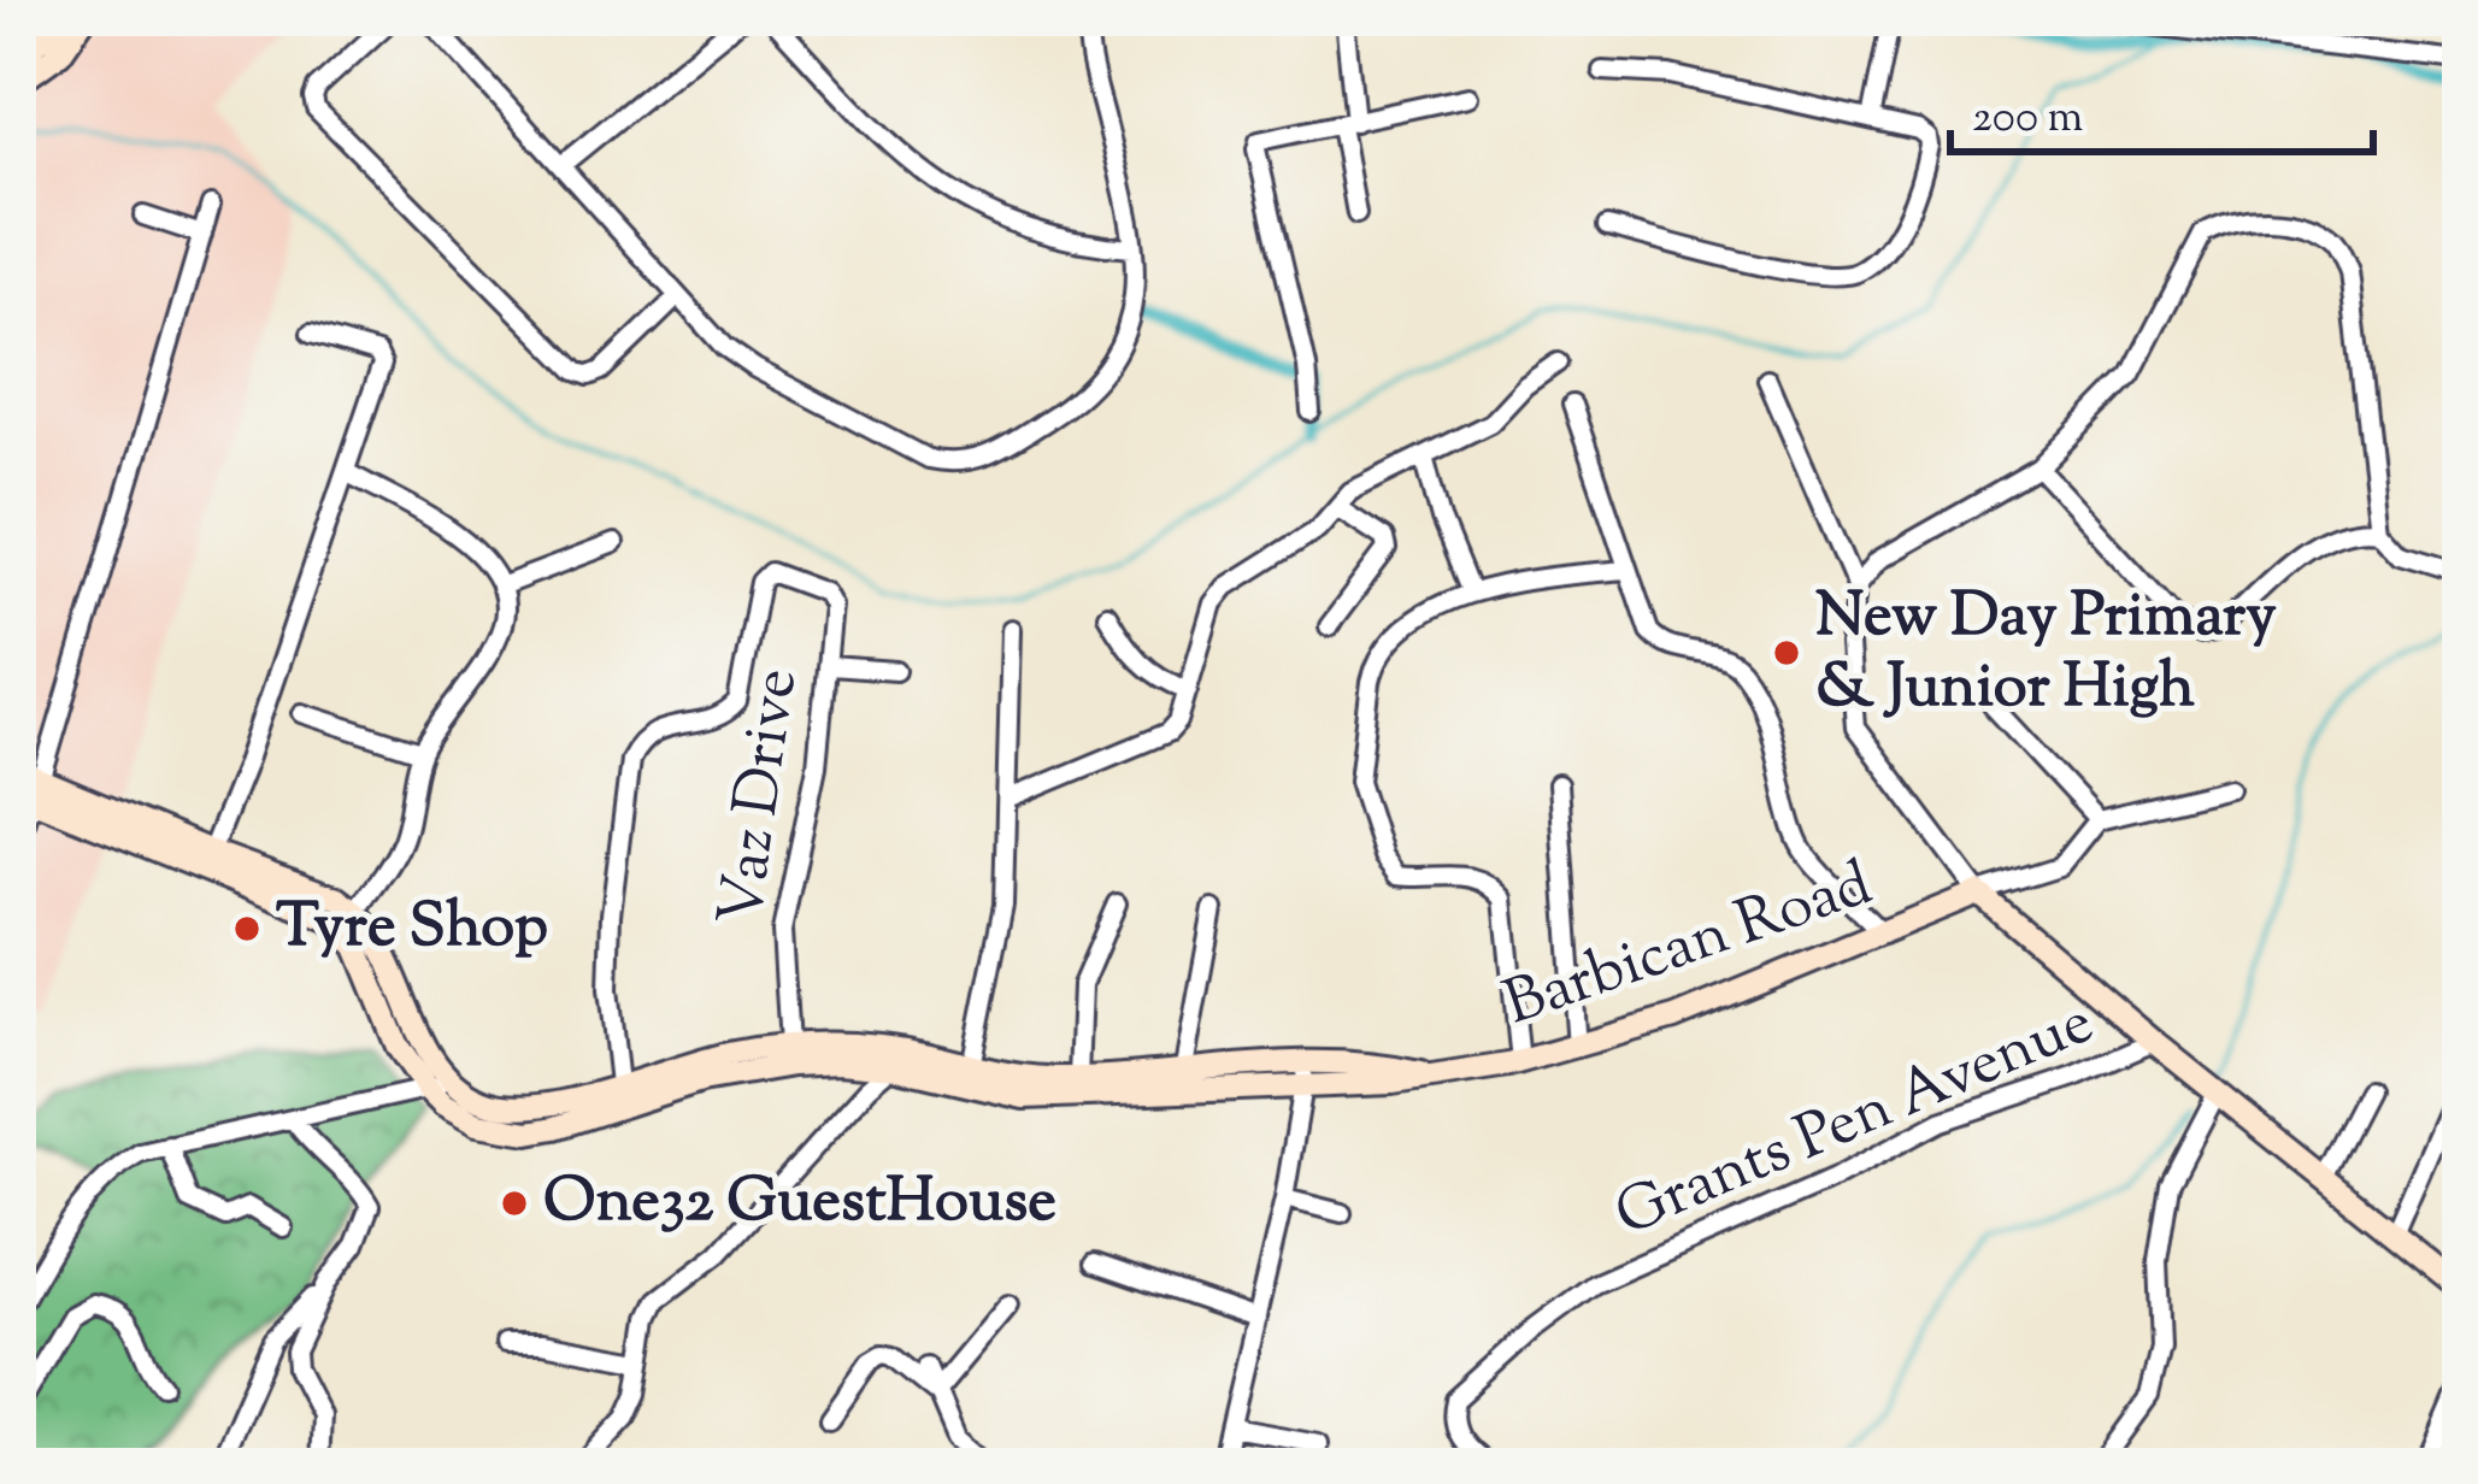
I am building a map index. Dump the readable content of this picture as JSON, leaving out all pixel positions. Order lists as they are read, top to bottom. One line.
{"streets":{"main road":["Barbican Road"],"street":["Vaz Drive","Grants Pen Avenue"]},"crossings":[["Vaz Drive","Barbican Road"]],"places":["New Day Primary & Junior High","Tyre Shop","One32 GuestHouse"],"scale_bar":"200 m"}
